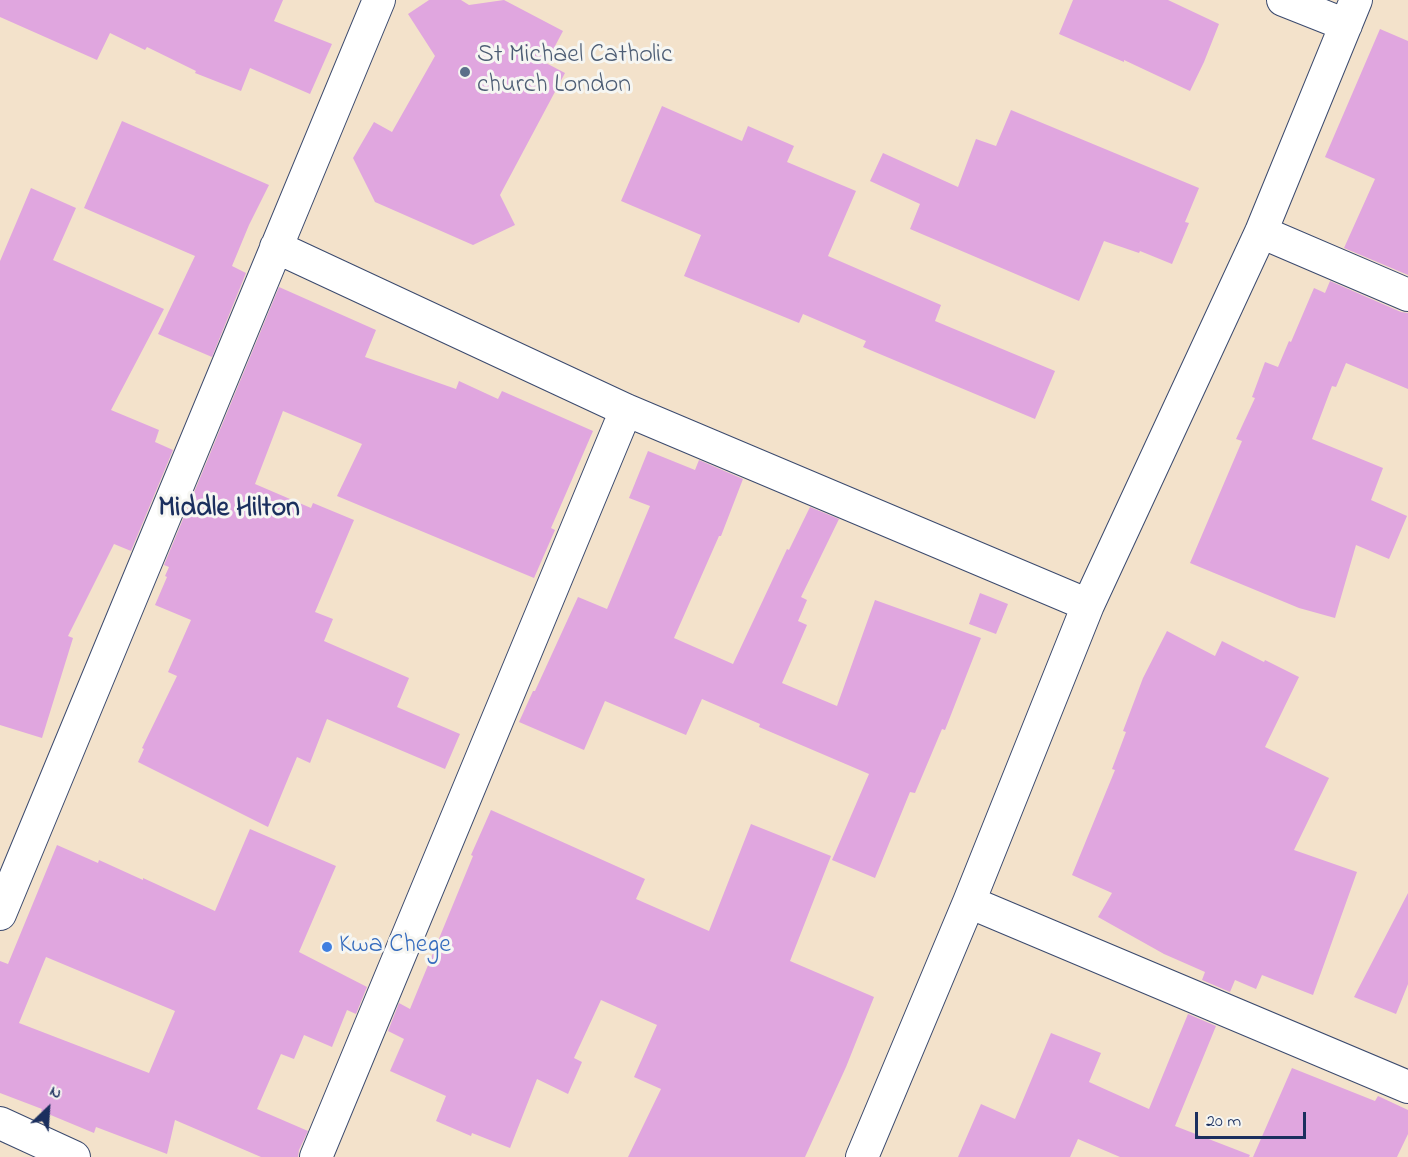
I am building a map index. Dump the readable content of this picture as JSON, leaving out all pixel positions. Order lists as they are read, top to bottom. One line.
{"districts":["Middle Hilton"],"places":["St Michael Catholic church London","Kwa Chege"],"scale_bar":"20 m","north":"top right"}
